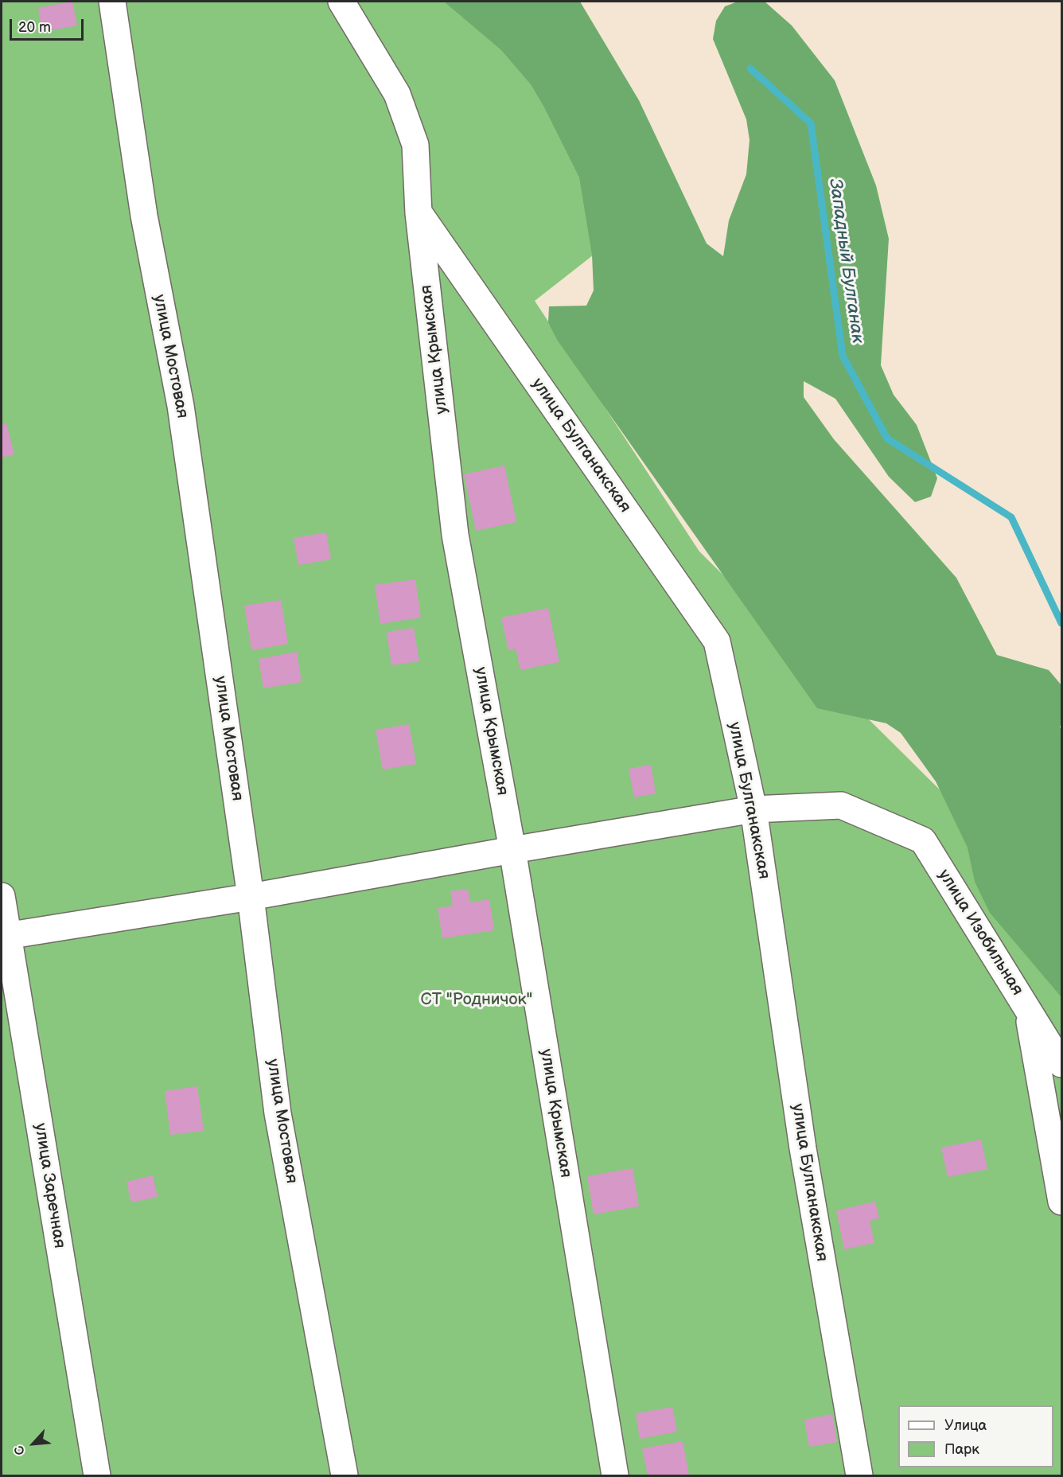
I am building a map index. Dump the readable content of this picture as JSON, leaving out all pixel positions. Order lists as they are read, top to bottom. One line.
{"streets":{"street":["улица Крымская","улица Мостовая","улица Булганакская","улица Изобильная","улица Заречная"]},"crossings":[["улица Крымская","улица Булганакская"],["улица Крымская","улица Изобильная"],["улица Мостовая","улица Изобильная"],["улица Булганакская","улица Изобильная"],["улица Изобильная","улица Заречная"]],"water":["Западный Булганак"],"parks":["СТ \"Родничок\""],"legend":["Улица","Парк"],"scale_bar":"20 m","north":"bottom left"}
